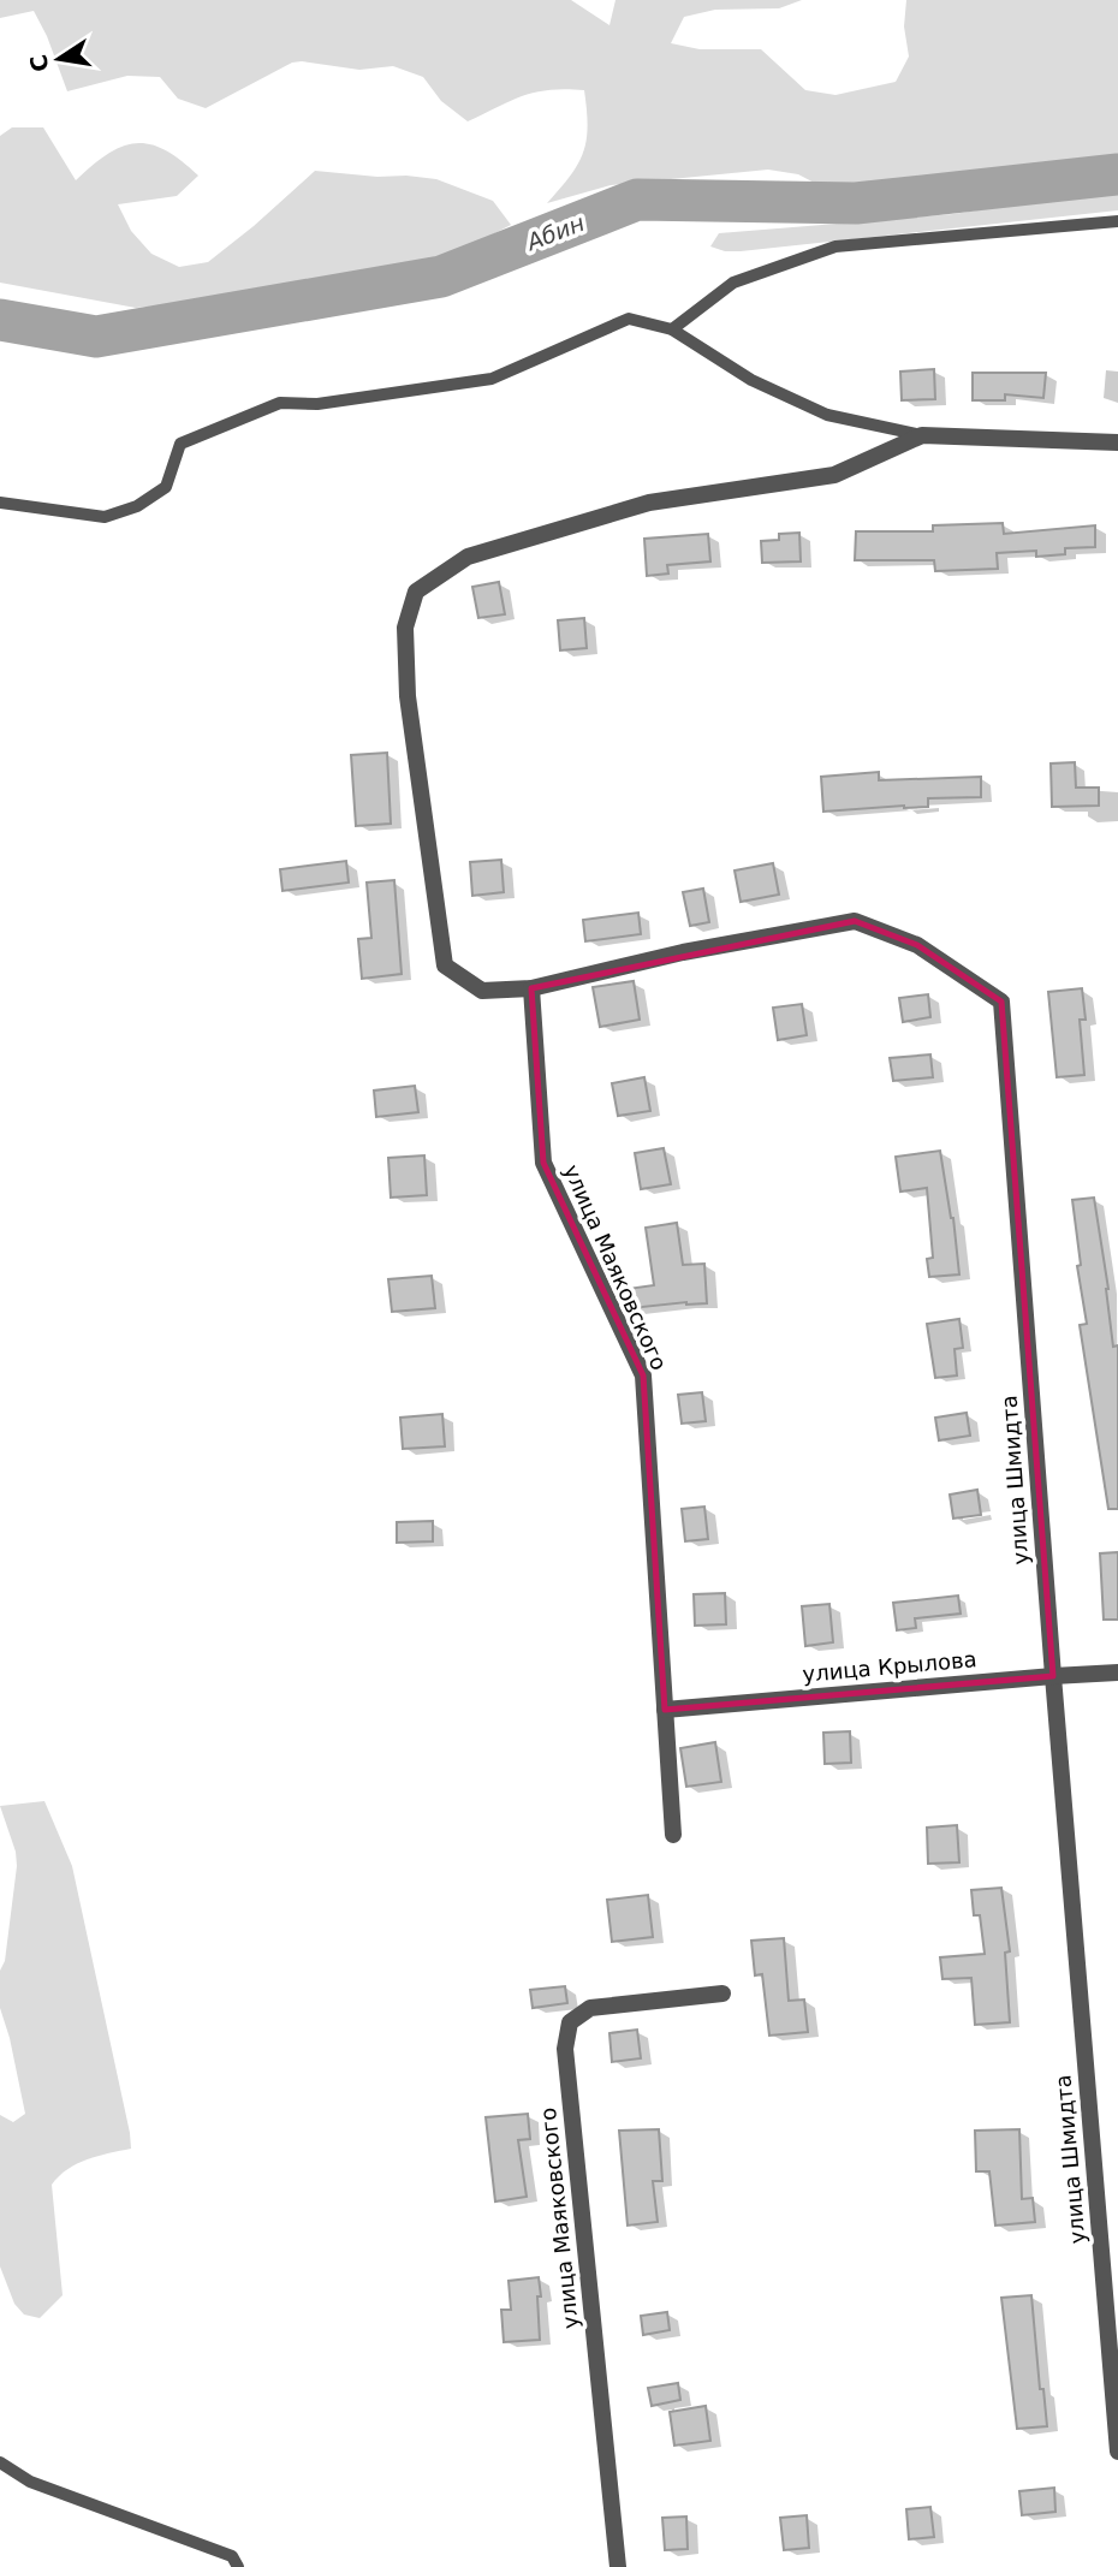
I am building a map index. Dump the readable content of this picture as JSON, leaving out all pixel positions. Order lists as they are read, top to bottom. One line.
{"streets":{"street":["улица Маяковского","улица Шмидта","улица Крылова"]},"crossings":[["улица Маяковского","улица Шмидта"],["улица Маяковского","улица Крылова"],["улица Шмидта","улица Крылова"]],"water":["Абин"],"north":"left"}
